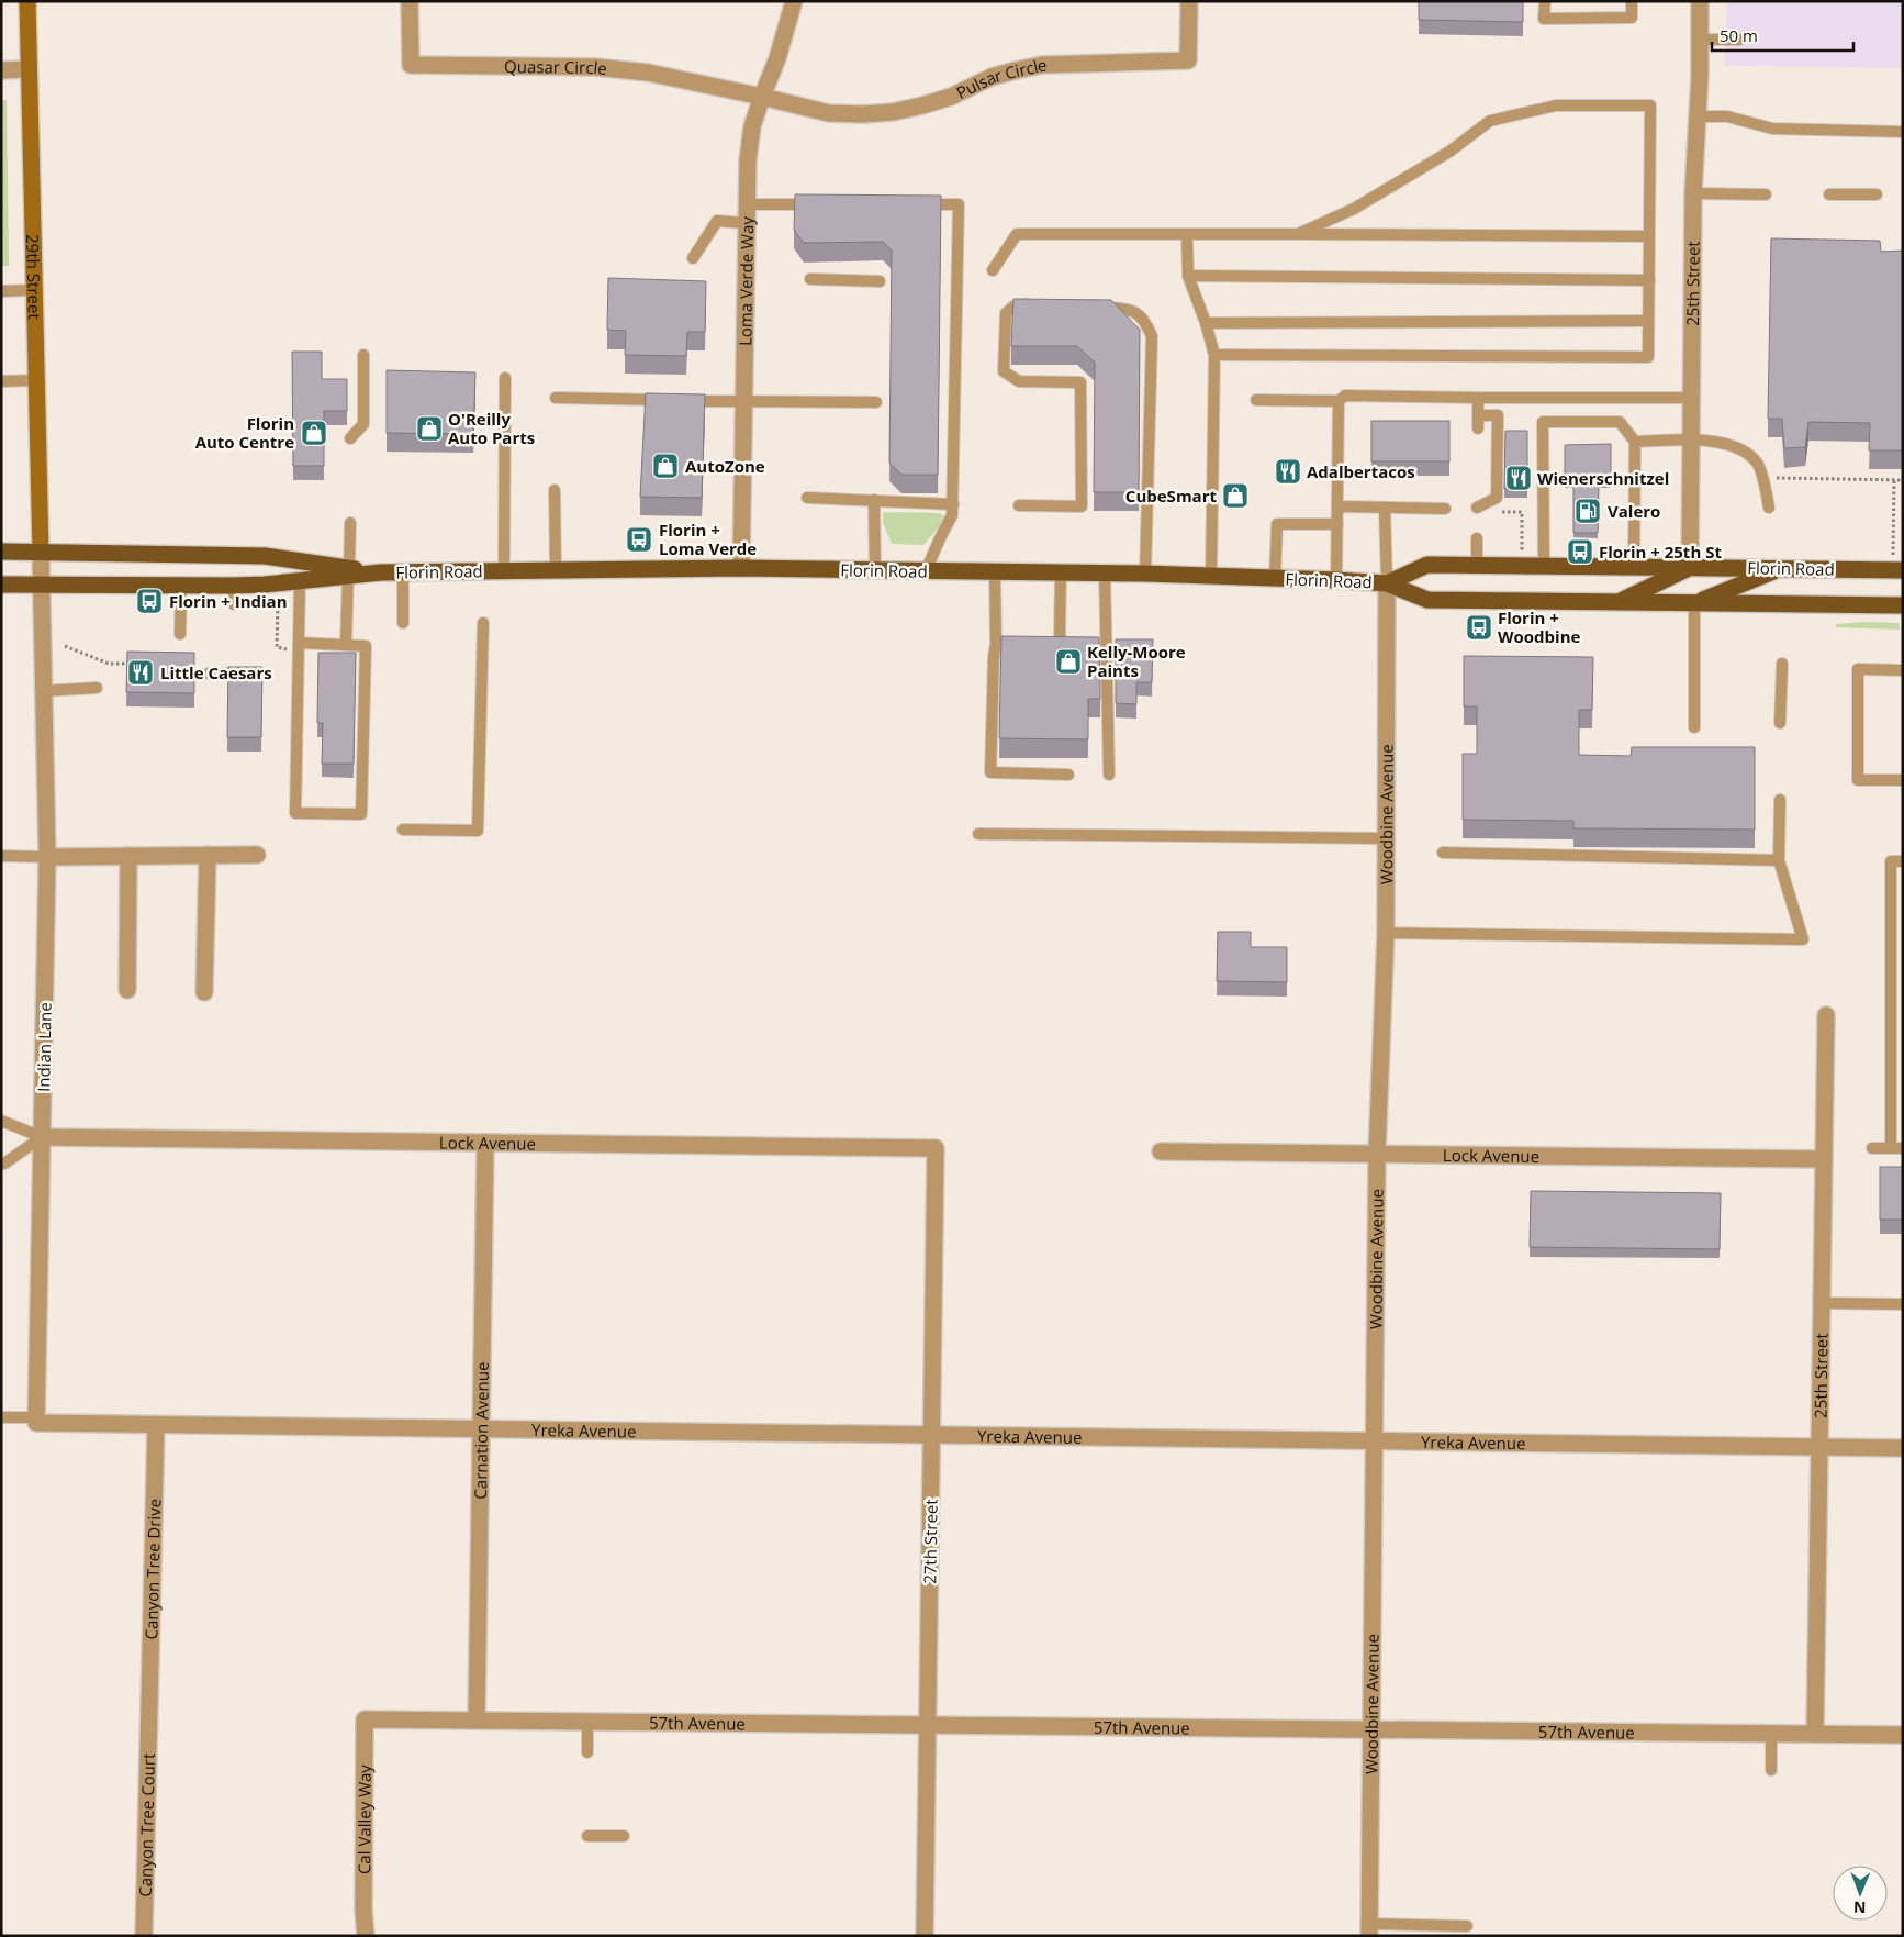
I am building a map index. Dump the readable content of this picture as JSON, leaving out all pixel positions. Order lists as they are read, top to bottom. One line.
{"streets":{"main road":["Florin Road"],"street":["Quasar Circle","Pulsar Circle","29th Street","Loma Verde Way","25th Street","Woodbine Avenue","Indian Lane","Lock Avenue","Yreka Avenue","Carnation Avenue","27th Street","Canyon Tree Drive","57th Avenue","Cal Valley Way","Canyon Tree Court"]},"crossings":[["Quasar Circle","Pulsar Circle"],["Quasar Circle","Loma Verde Way"],["Pulsar Circle","Loma Verde Way"],["29th Street","Florin Road"],["29th Street","Indian Lane"],["Loma Verde Way","Florin Road"],["25th Street","Florin Road"],["25th Street","Lock Avenue"],["25th Street","Yreka Avenue"],["25th Street","57th Avenue"],["Florin Road","Woodbine Avenue"],["Florin Road","Indian Lane"],["Woodbine Avenue","Lock Avenue"],["Woodbine Avenue","Yreka Avenue"],["Woodbine Avenue","57th Avenue"],["Indian Lane","Lock Avenue"],["Lock Avenue","Carnation Avenue"],["Lock Avenue","27th Street"],["Yreka Avenue","Carnation Avenue"],["Yreka Avenue","27th Street"],["Yreka Avenue","Canyon Tree Drive"],["Carnation Avenue","57th Avenue"],["27th Street","57th Avenue"],["Canyon Tree Drive","Canyon Tree Court"],["57th Avenue","Cal Valley Way"]],"places":{"shop":["O'Reilly Auto Parts","Florin Auto Centre","AutoZone","CubeSmart","Kelly-Moore Paints"],"restaurant":["Adalbertacos","Wienerschnitzel","Little Caesars"],"fuel station":["Valero"],"bus stop":["Florin + Loma Verde","Florin + 25th St","Florin + Indian","Florin + Woodbine"]},"scale_bar":"50 m","north":"bottom"}
